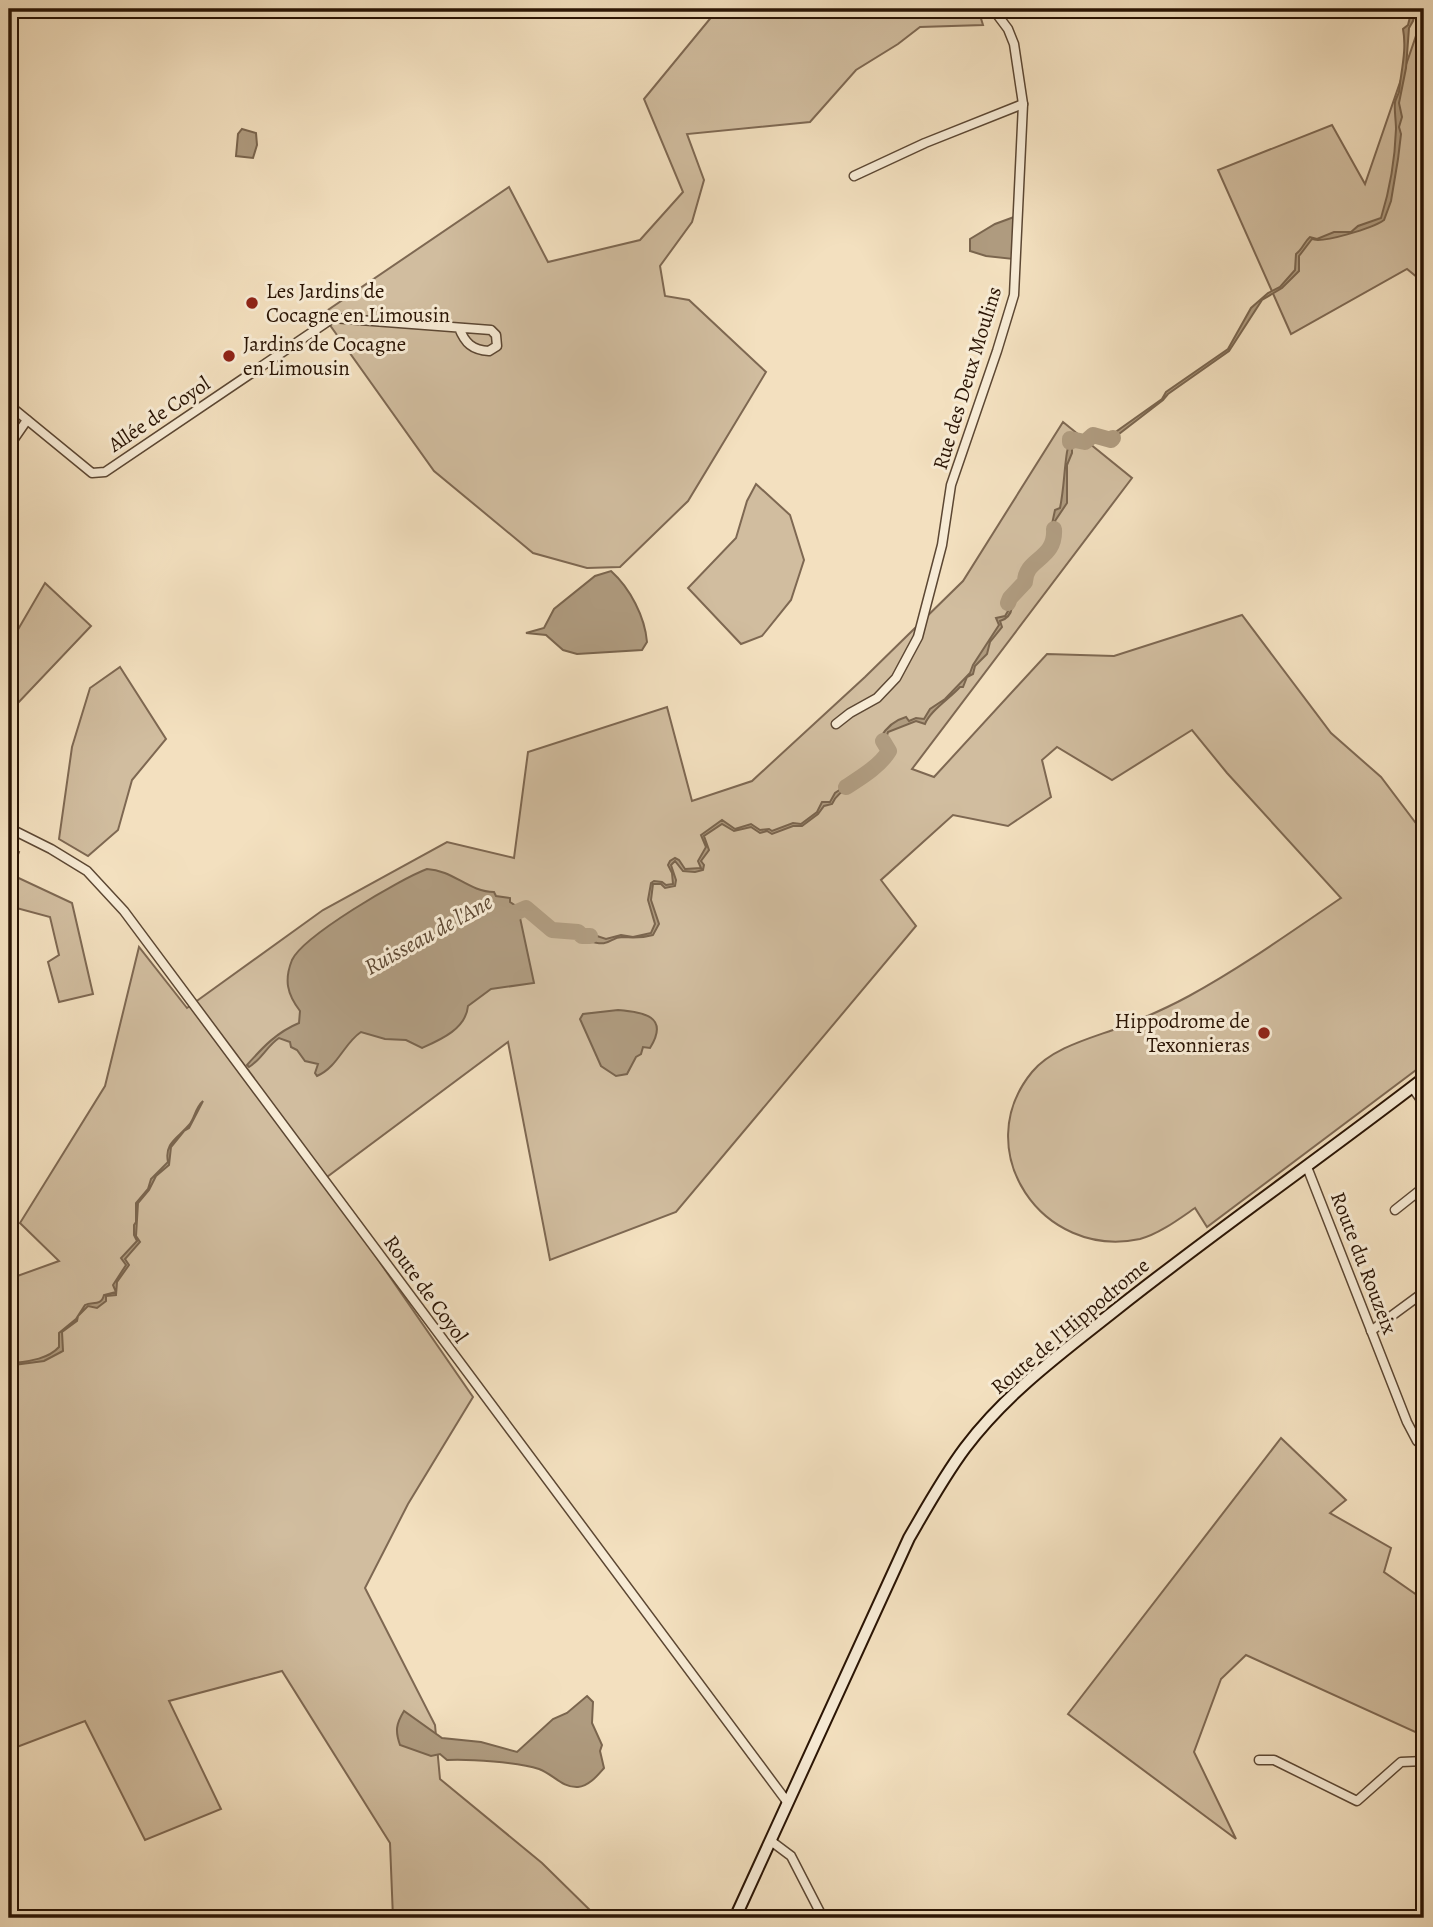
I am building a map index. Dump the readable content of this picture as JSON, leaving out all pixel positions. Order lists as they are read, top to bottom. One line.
{"streets":{"main road":["Route de l'Hippodrome"],"street":["Rue des Deux Moulins","Allée de Coyol","Route du Rouzeix","Route de Coyol"]},"crossings":[["Route du Rouzeix","Route de l'Hippodrome"],["Route de Coyol","Route de l'Hippodrome"]],"water":["Ruisseau de l'Ane"],"places":["Les Jardins de Cocagne en Limousin","Jardins de Cocagne en Limousin","Hippodrome de Texonnieras"]}
